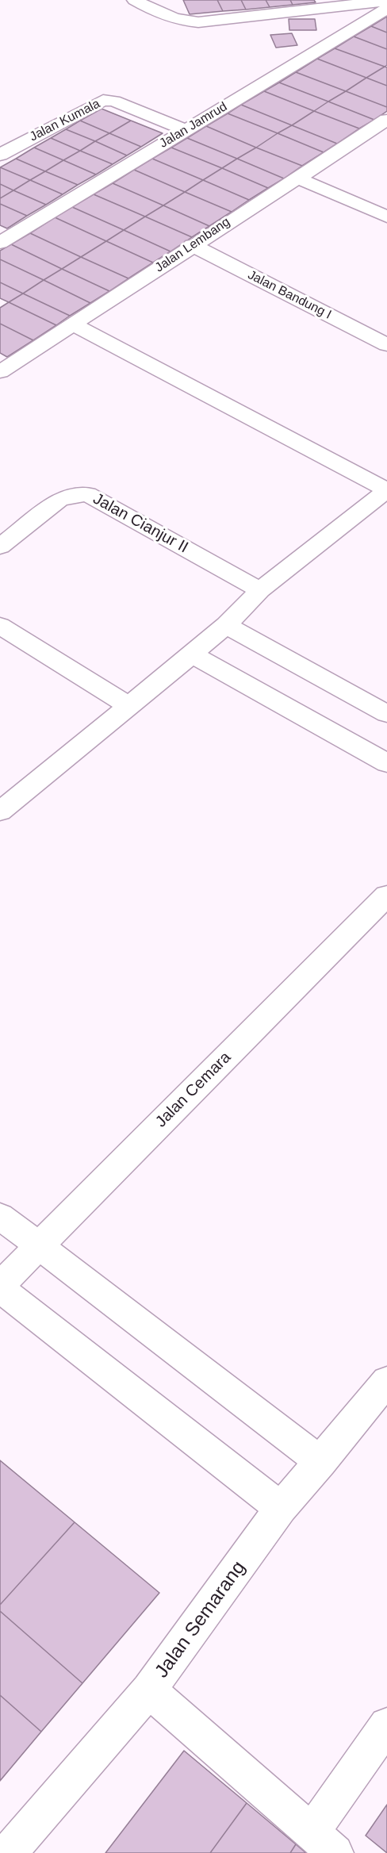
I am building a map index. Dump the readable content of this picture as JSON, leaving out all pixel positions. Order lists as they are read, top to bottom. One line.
{"streets":{"street":["Jalan Kumala","Jalan Jamrud","Jalan Lembang","Jalan Bandung I","Jalan Cianjur II","Jalan Cemara","Jalan Semarang"]},"crossings":[["Jalan Kumala","Jalan Jamrud"],["Jalan Lembang","Jalan Bandung I"]]}
